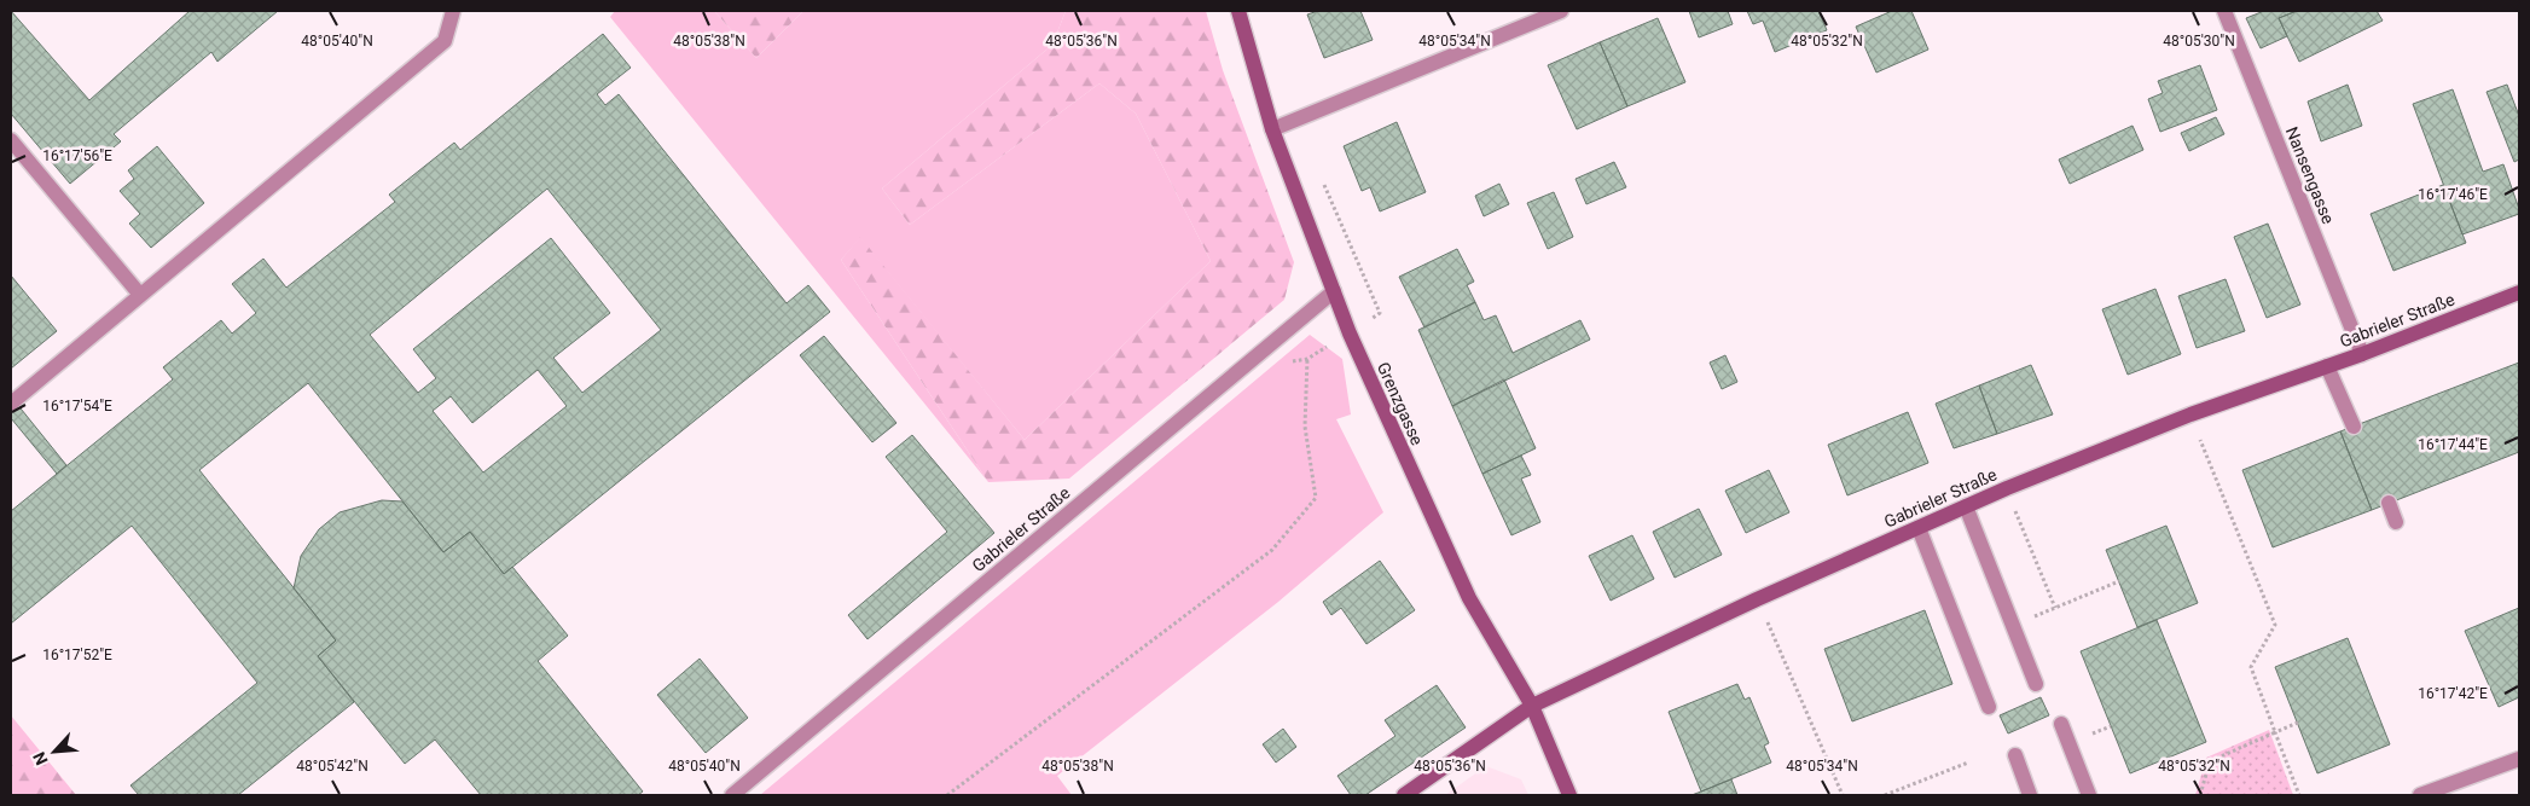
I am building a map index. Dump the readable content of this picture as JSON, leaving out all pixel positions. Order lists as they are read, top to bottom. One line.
{"streets":{"street":["Nansengasse","Gabrieler Straße","Grenzgasse"]},"crossings":[["Nansengasse","Gabrieler Straße"],["Gabrieler Straße","Grenzgasse"]],"north":"bottom left","coordinates":["48°05'38\"N","48°05'30\"N","48°05'40\"N","48°05'36\"N","48°05'34\"N","48°05'32\"N","16°17'56\"E","16°17'46\"E","16°17'54\"E","16°17'44\"E","16°17'52\"E","16°17'42\"E","48°05'42\"N"]}
